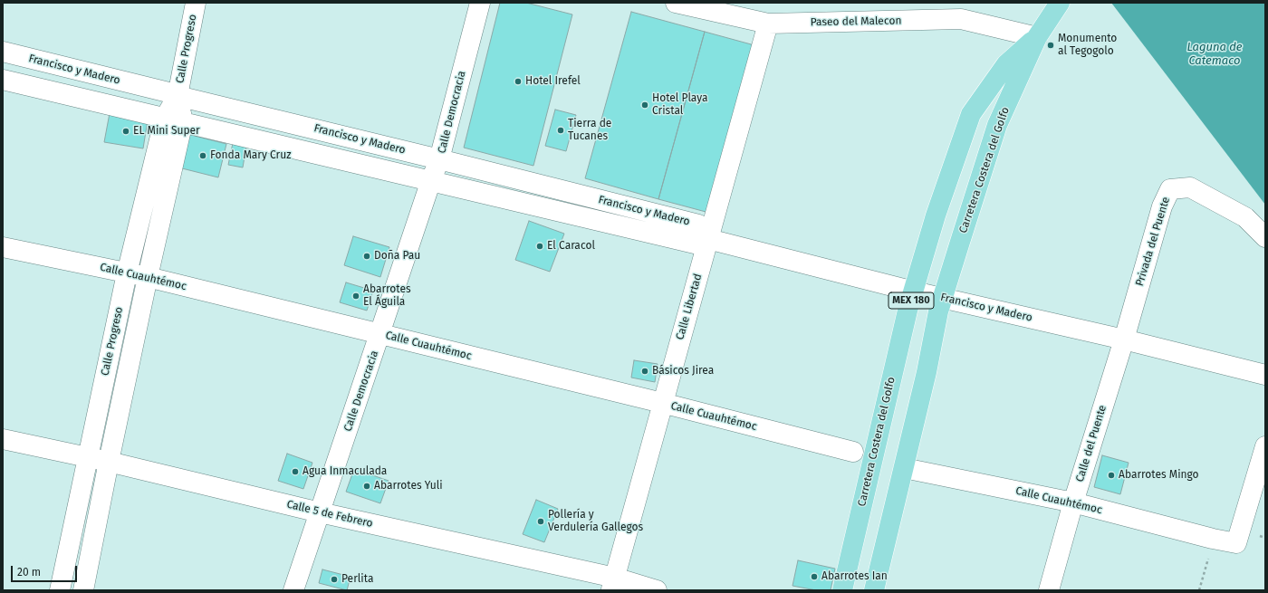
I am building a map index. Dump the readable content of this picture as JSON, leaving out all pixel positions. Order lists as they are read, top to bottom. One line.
{"streets":{"main road":["Carretera Costera del Golfo","MEX 180"],"street":["Paseo del Malecon","Calle Progreso","Francisco y Madero","Calle Democracia","Privada del Puente","Calle Cuauhtémoc","Calle Libertad","Calle del Puente","Calle 5 de Febrero"]},"crossings":[["Paseo del Malecon","Carretera Costera del Golfo"],["Paseo del Malecon","Calle Libertad"],["Calle Progreso","Francisco y Madero"],["Calle Progreso","Calle Cuauhtémoc"],["Calle Progreso","Calle 5 de Febrero"],["Francisco y Madero","Calle Democracia"],["Francisco y Madero","Carretera Costera del Golfo"],["Francisco y Madero","Privada del Puente"],["Francisco y Madero","Calle Libertad"],["Francisco y Madero","Calle del Puente"],["Calle Democracia","Calle Cuauhtémoc"],["Calle Democracia","Calle 5 de Febrero"],["Carretera Costera del Golfo","Calle Cuauhtémoc"],["Privada del Puente","Calle del Puente"],["Calle Cuauhtémoc","Calle Libertad"],["Calle Cuauhtémoc","Calle del Puente"],["Calle Libertad","Calle 5 de Febrero"]],"water":["Laguna de Catemaco"],"places":["Monumento al Tegogolo","Hotel Irefel","Hotel Playa Cristal","Tierra de Tucanes","EL Mini Super","Fonda Mary Cruz","El Caracol","Doña Pau","Abarrotes El Águila","Básicos Jirea","Agua Inmaculada","Abarrotes Mingo","Abarrotes Yuli","Pollería y Verdulería Gallegos","Abarrotes Ian","Perlita"],"scale_bar":"20 m"}
